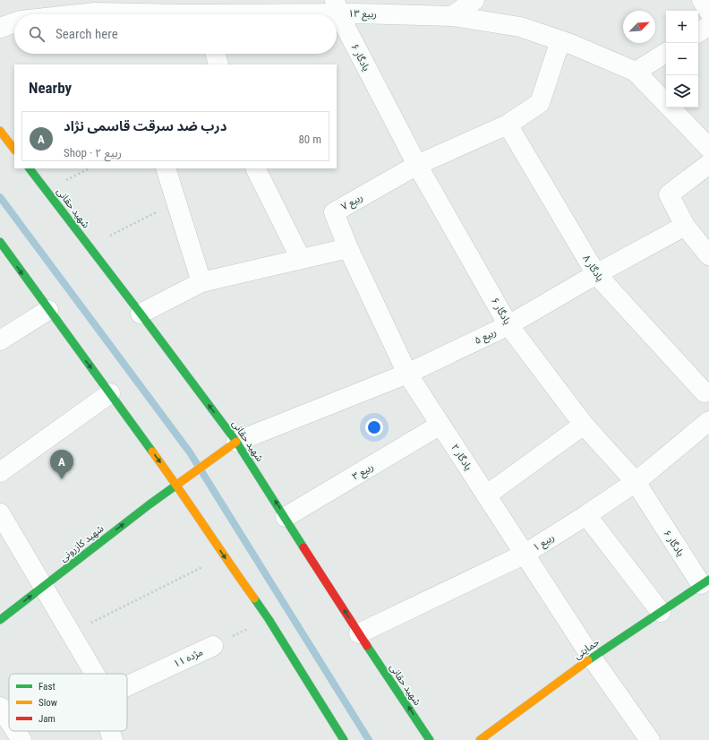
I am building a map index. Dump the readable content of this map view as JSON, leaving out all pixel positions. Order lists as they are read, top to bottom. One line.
{"streets":{"main road":["شهید حقانی","شهید کازرونی","حمایتی"],"street":["ربیع ۱۳","یادگار ۶","ربیع ۷","یادگار ۸","ربیع ۵","یادگار ۲","ربیع ۳","ربیع ۱","مژده ۱۱"]},"crossings":[["ربیع ۱۳","یادگار ۶"],["ربیع ۱۳","ربیع ۷"],["یادگار ۶","ربیع ۷"],["یادگار ۶","ربیع ۵"],["یادگار ۶","ربیع ۱"],["یادگار ۶","حمایتی"],["ربیع ۷","یادگار ۸"],["ربیع ۷","یادگار ۲"],["شهید حقانی","ربیع ۵"],["شهید حقانی","ربیع ۳"],["شهید حقانی","ربیع ۱"],["شهید حقانی","شهید کازرونی"],["یادگار ۸","ربیع ۵"],["ربیع ۵","یادگار ۲"],["ربیع ۵","شهید کازرونی"],["یادگار ۲","ربیع ۳"],["یادگار ۲","ربیع ۱"],["یادگار ۲","حمایتی"]],"one_way":["شهید کازرونی"],"legend":["Fast","Slow","Jam"],"north":"top right","page":{"map_buttons":["+","−"],"search":"Search here","heading":"Nearby","list":[{"mark":"A","name":"درب ضد سرقت قاسمی نژاد","note":"Shop · ربیع ۲","value":"80 m"}],"pins":"A"}}
